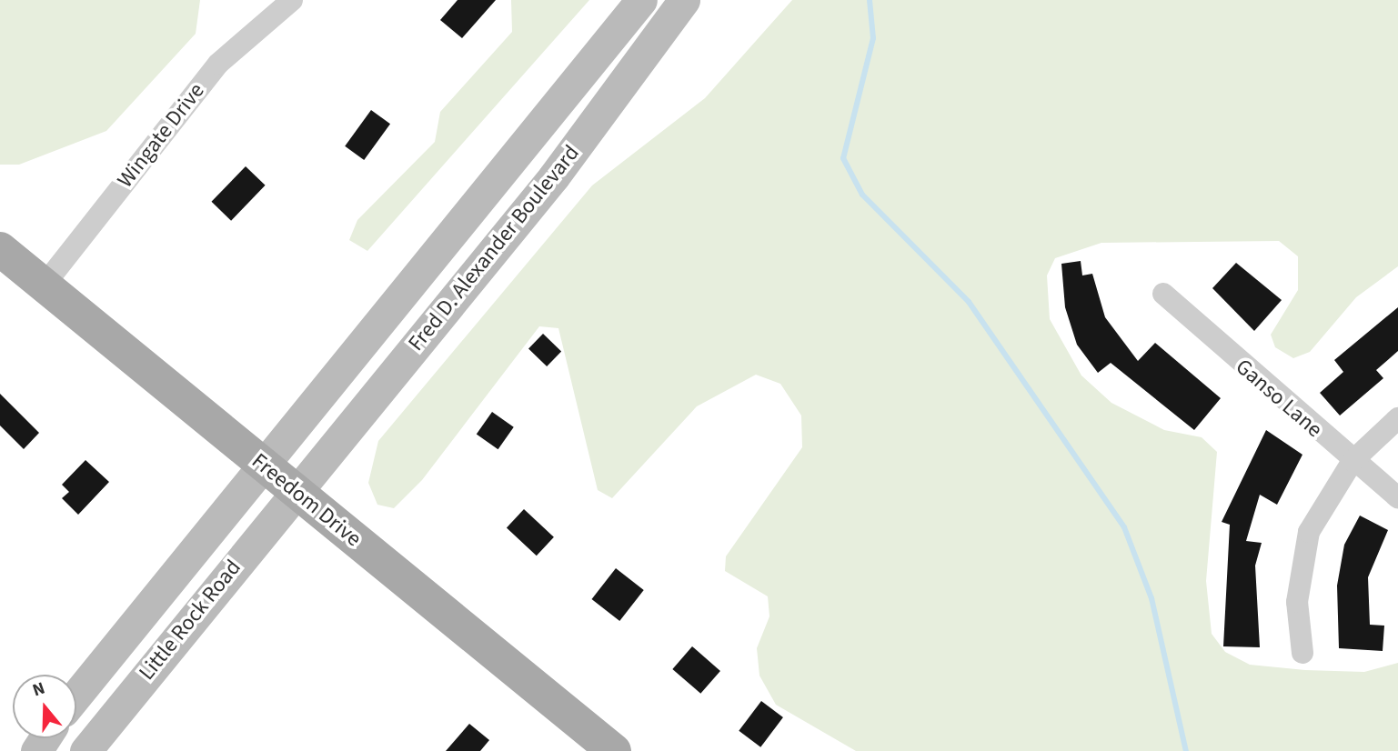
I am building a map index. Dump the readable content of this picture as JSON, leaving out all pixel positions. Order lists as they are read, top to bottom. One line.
{"streets":{"main road":["Fred D. Alexander Boulevard","Freedom Drive","Little Rock Road"],"street":["Wingate Drive","Ganso Lane"]},"crossings":[["Wingate Drive","Freedom Drive"],["Fred D. Alexander Boulevard","Freedom Drive"],["Fred D. Alexander Boulevard","Little Rock Road"],["Freedom Drive","Little Rock Road"]],"north":"top"}
